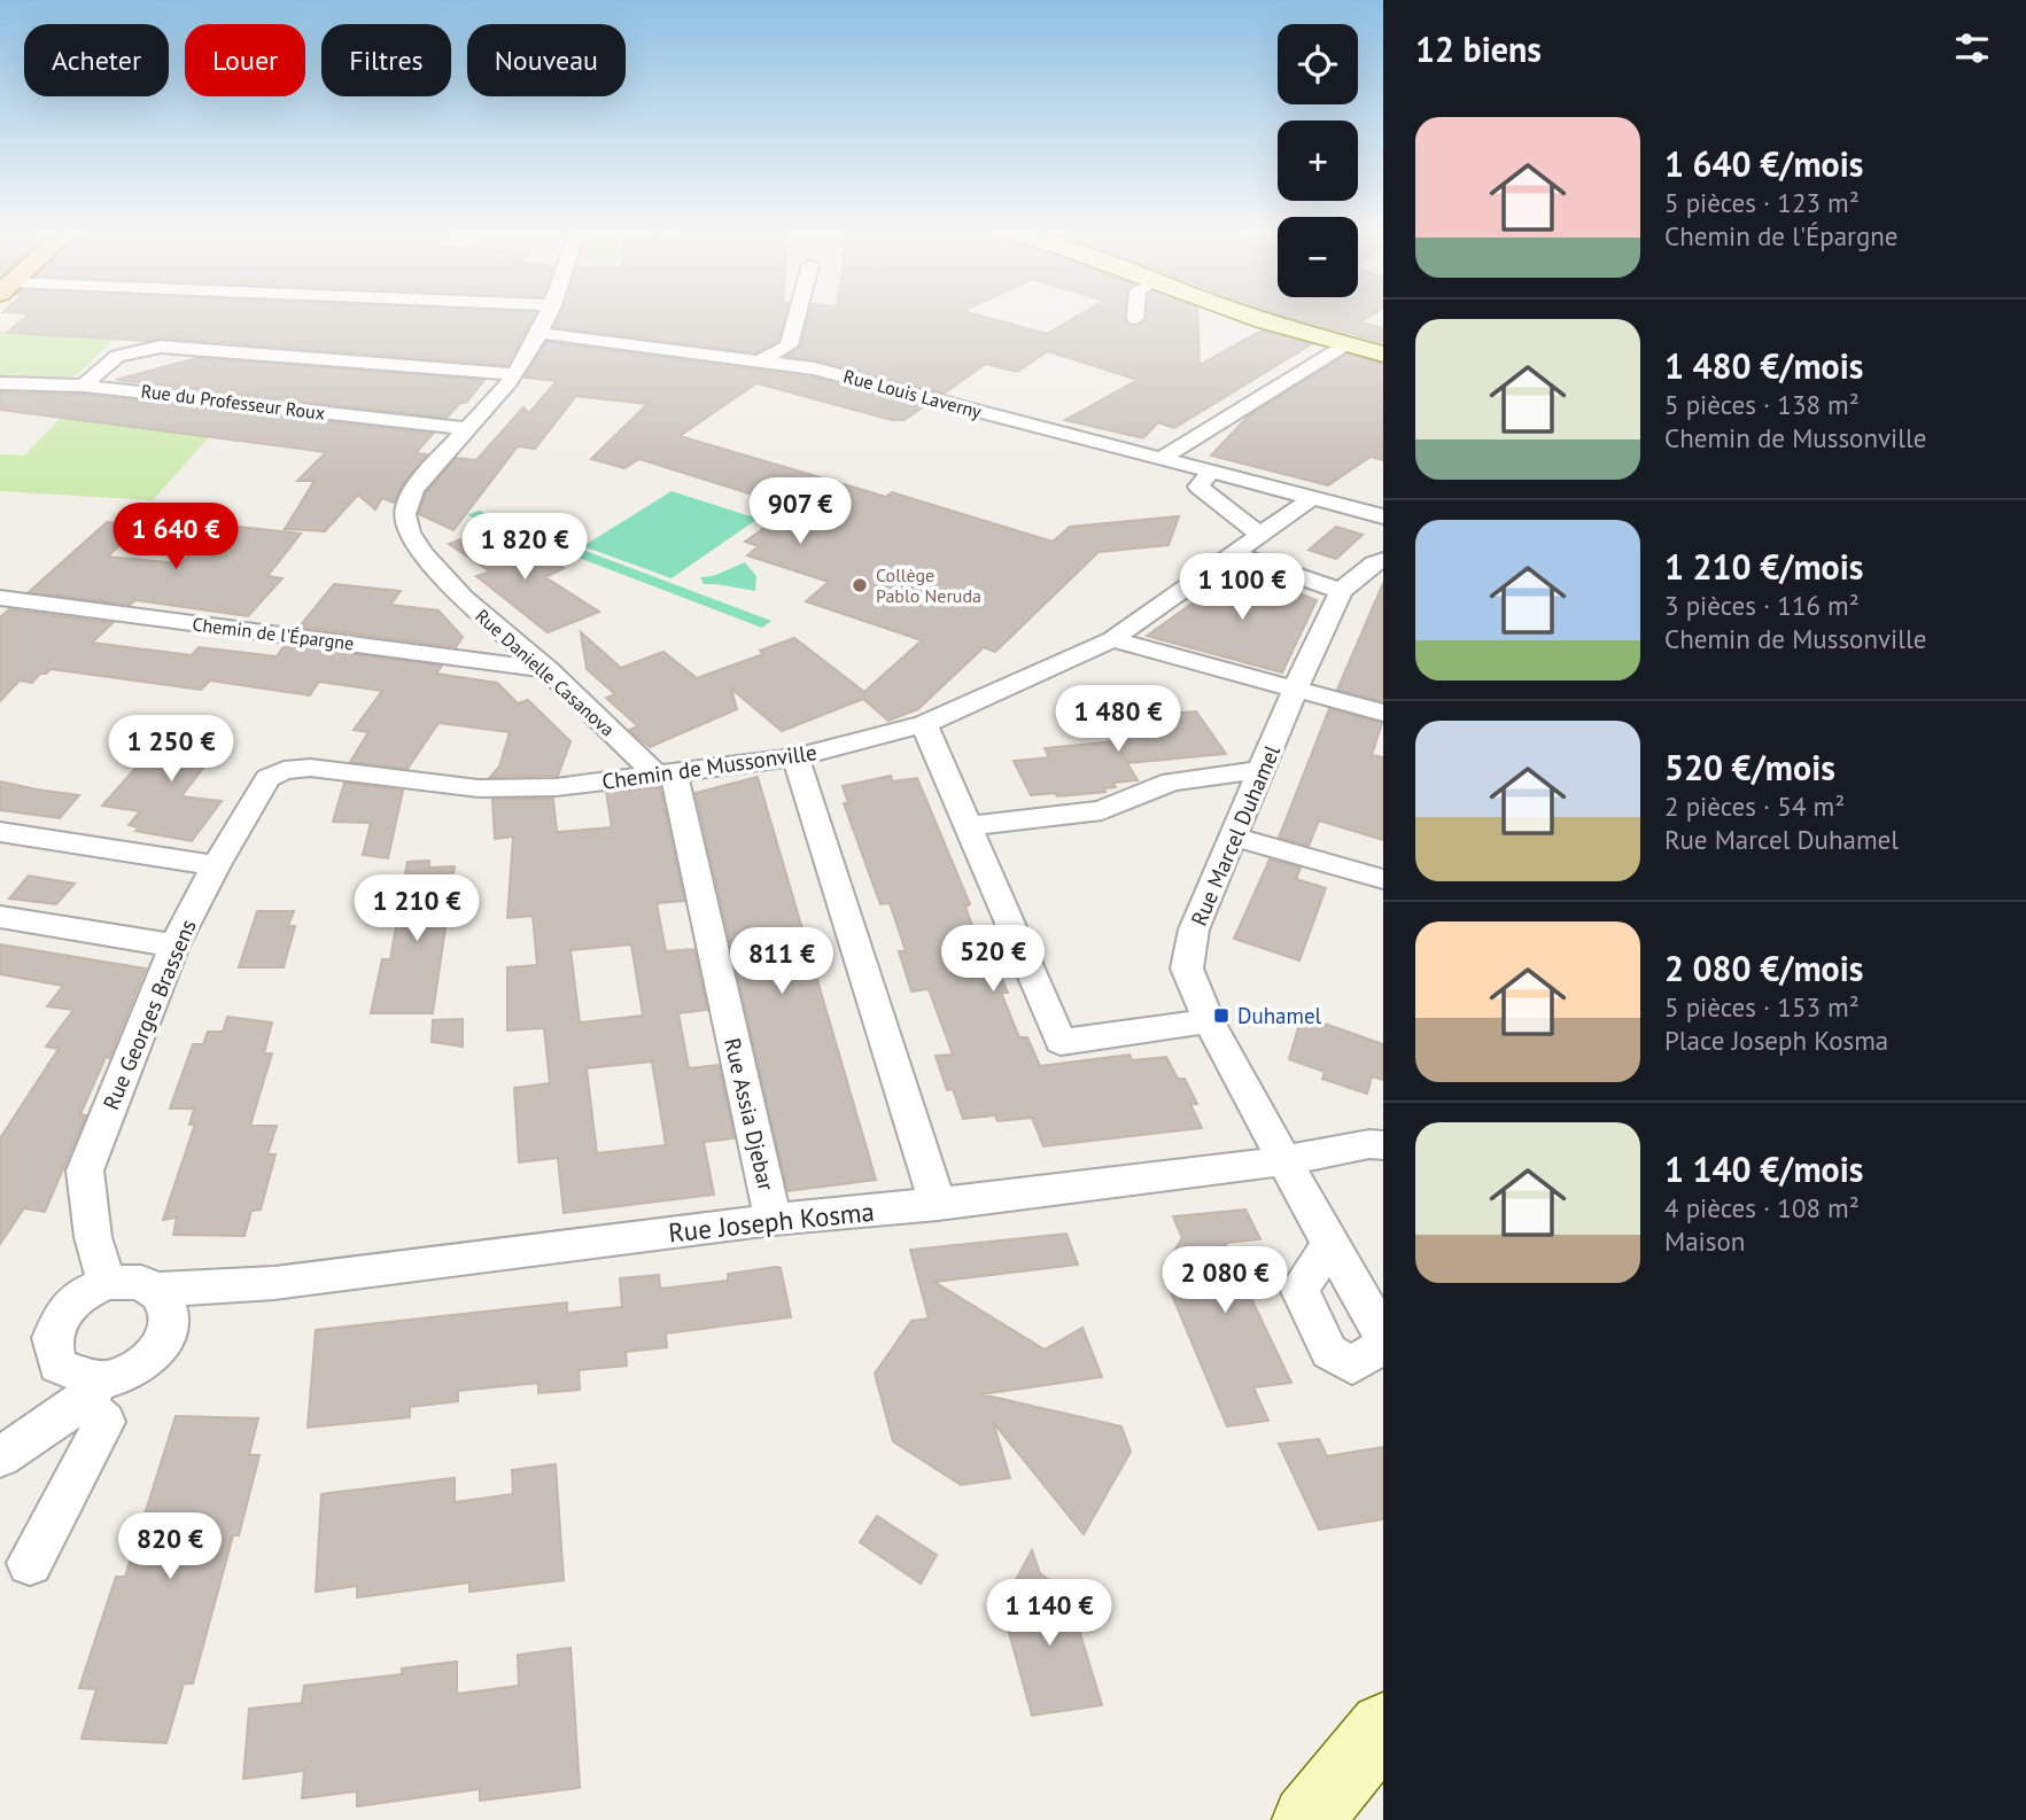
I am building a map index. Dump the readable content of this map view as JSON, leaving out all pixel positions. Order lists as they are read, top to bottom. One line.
{"streets":{"street":["Rue Louis Laverny","Rue du Professeur Roux","Chemin de l'Épargne","Rue Danielle Casanova","Chemin de Mussonville","Rue Marcel Duhamel","Rue Georges Brassens","Rue Assia Djebar","Rue Joseph Kosma"]},"crossings":[["Rue Louis Laverny","Rue Danielle Casanova"],["Rue Louis Laverny","Chemin de Mussonville"],["Rue du Professeur Roux","Rue Danielle Casanova"],["Chemin de l'Épargne","Rue Danielle Casanova"],["Rue Danielle Casanova","Chemin de Mussonville"],["Rue Danielle Casanova","Rue Assia Djebar"],["Chemin de Mussonville","Rue Georges Brassens"],["Chemin de Mussonville","Rue Assia Djebar"],["Rue Marcel Duhamel","Rue Joseph Kosma"],["Rue Georges Brassens","Rue Joseph Kosma"],["Rue Assia Djebar","Rue Joseph Kosma"]],"places":{"other":["Collège Pablo Neruda"],"transit":["Duhamel"]},"page":{"heading":"12 biens","map_buttons":["+","−"],"chip":["Acheter","Louer","Filtres","Nouveau"],"list":[{"name":"1 640 €/mois","note":"5 pièces · 123 m² · Chemin de l'Épargne"},{"name":"1 480 €/mois","note":"5 pièces · 138 m² · Chemin de Mussonville"},{"name":"1 210 €/mois","note":"3 pièces · 116 m² · Chemin de Mussonville"},{"name":"520 €/mois","note":"2 pièces · 54 m² · Rue Marcel Duhamel"},{"name":"2 080 €/mois","note":"5 pièces · 153 m² · Place Joseph Kosma"},{"name":"1 140 €/mois","note":"4 pièces · 108 m² · Maison"}],"price":["907 €","1 640 €","1 820 €","1 100 €","1 480 €","1 250 €","1 210 €","520 €","811 €","2 080 €","820 €","1 140 €"]}}
